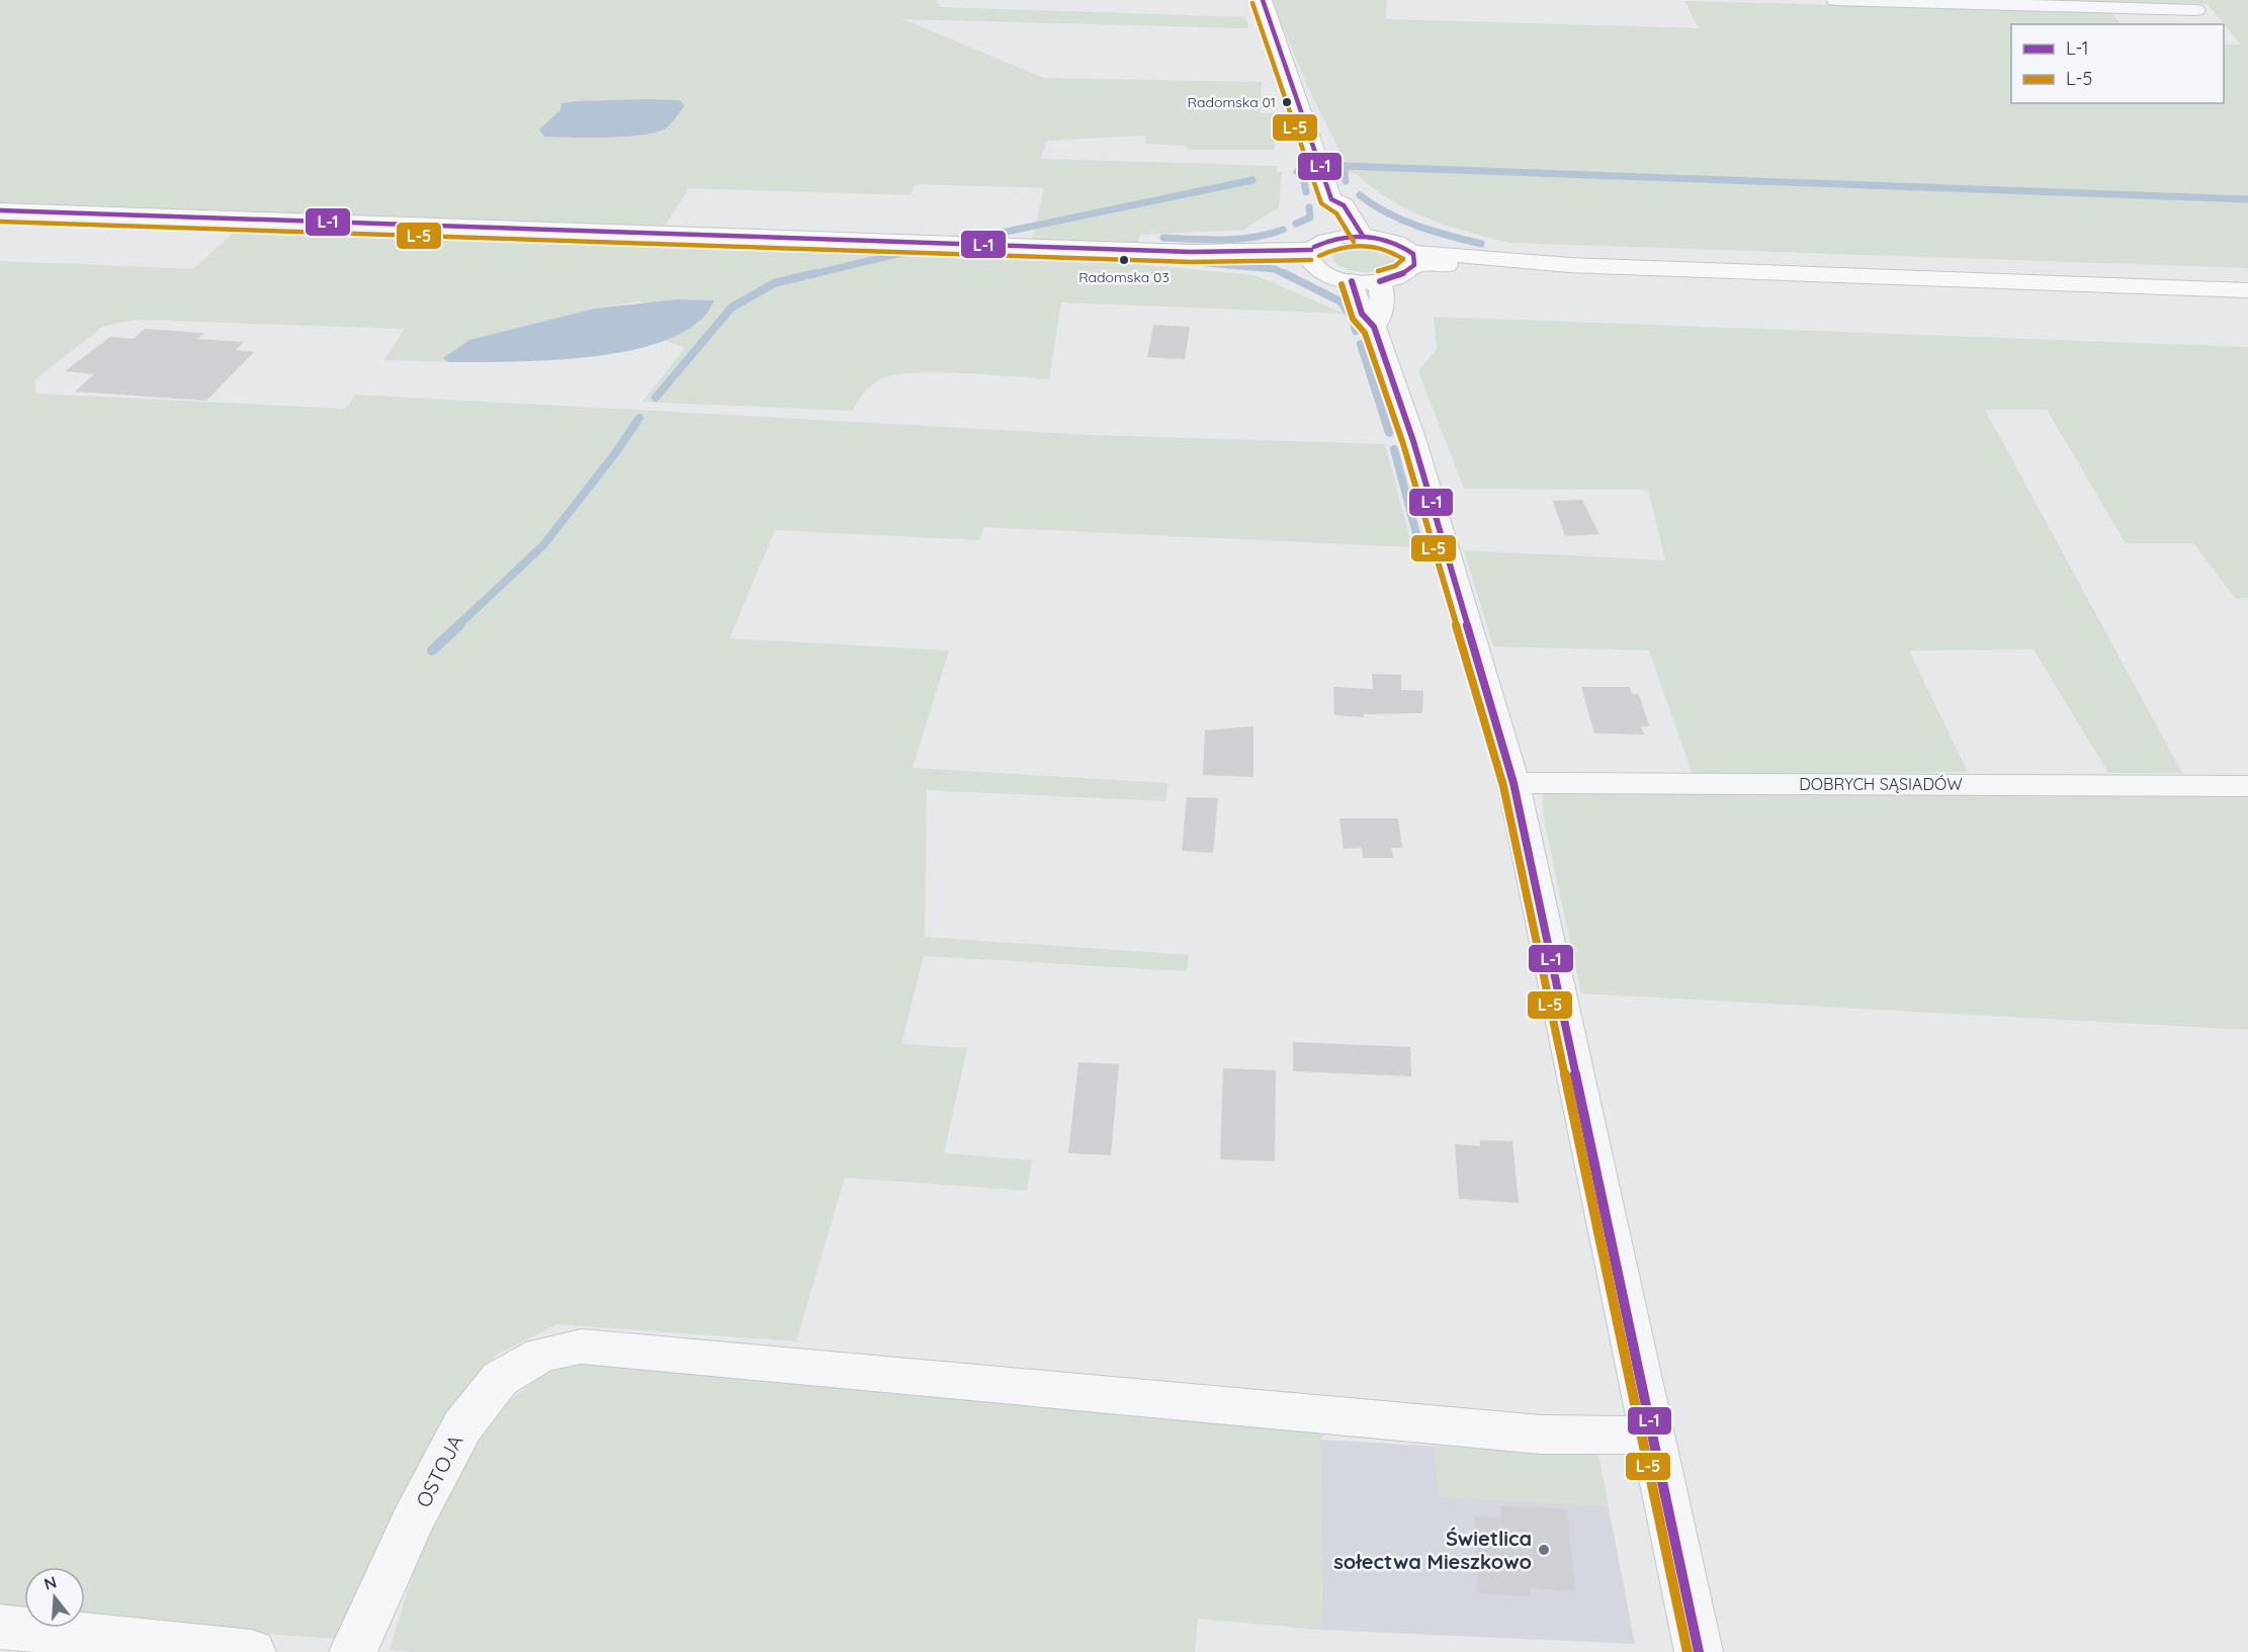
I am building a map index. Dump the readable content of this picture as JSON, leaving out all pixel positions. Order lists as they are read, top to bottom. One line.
{"streets":{"street":["DOBRYCH SĄSIADÓW","OSTOJA"]},"places":["Radomska 01","Radomska 03","Świetlica sołectwa Mieszkowo"],"lines":["transit line L-1","transit line L-5"],"legend":["L-1","L-5"],"north":"top"}
